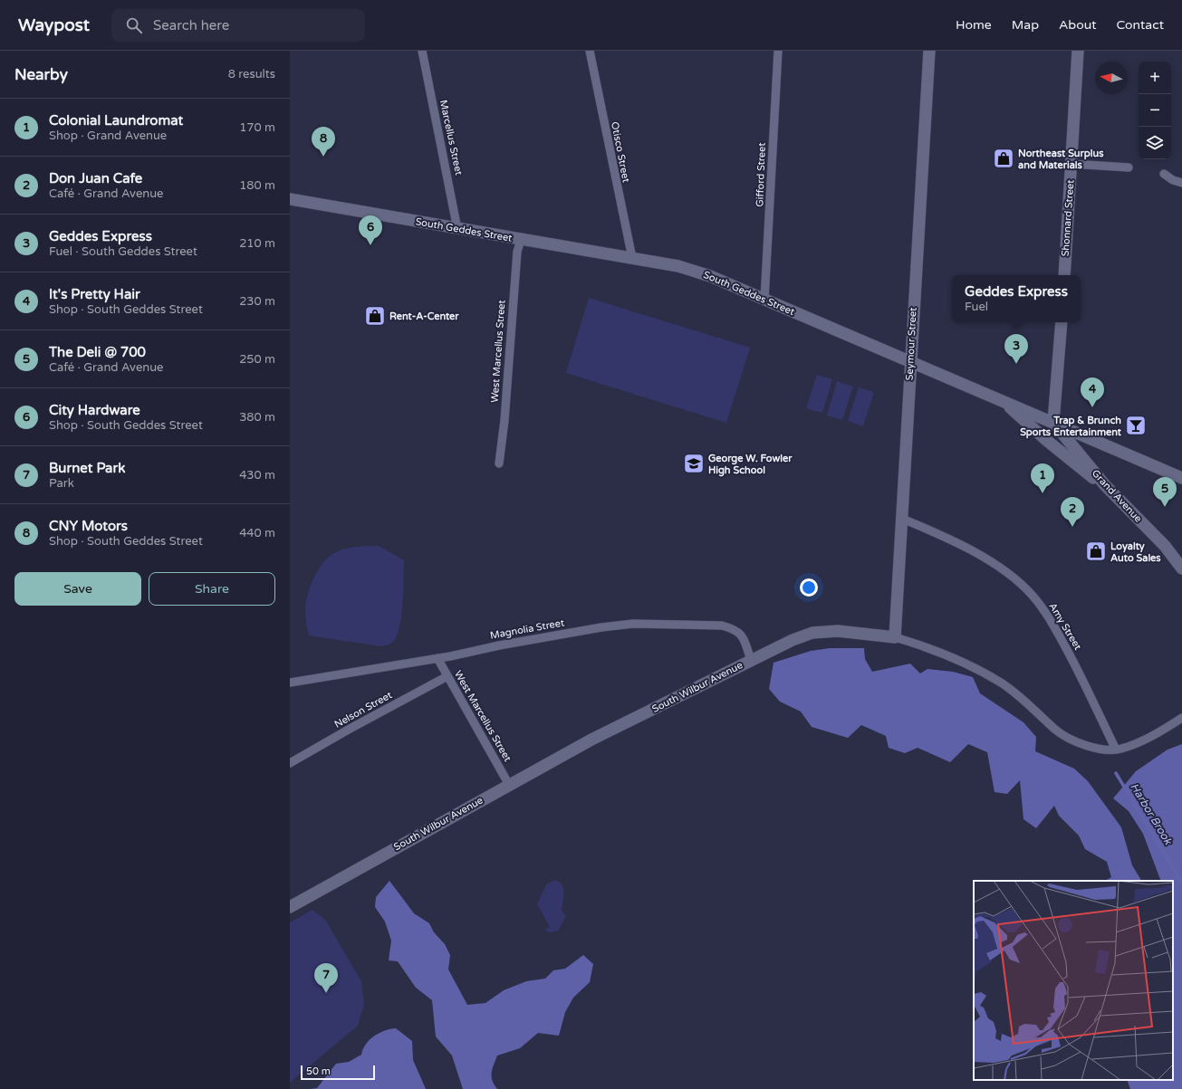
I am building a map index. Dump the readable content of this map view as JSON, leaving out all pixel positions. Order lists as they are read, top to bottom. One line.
{"streets":{"street":["Marcellus Street","Otisco Street","Gifford Street","Shonnard Street","South Geddes Street","Seymour Street","West Marcellus Street","Grand Avenue","Amy Street","Magnolia Street","South Wilbur Avenue","Nelson Street"]},"crossings":[["Marcellus Street","South Geddes Street"],["Otisco Street","South Geddes Street"],["Gifford Street","South Geddes Street"],["South Geddes Street","Seymour Street"],["South Geddes Street","West Marcellus Street"],["South Geddes Street","Grand Avenue"],["Seymour Street","Amy Street"],["Seymour Street","South Wilbur Avenue"],["West Marcellus Street","Magnolia Street"],["West Marcellus Street","South Wilbur Avenue"],["West Marcellus Street","Nelson Street"],["Amy Street","South Wilbur Avenue"],["Magnolia Street","South Wilbur Avenue"]],"water":["Harbor Brook"],"places":{"shop":["Northeast Surplus and Materials","Rent-A-Center","Loyalty Auto Sales"],"bar":["Trap & Brunch Sports Entertainment"],"school or university":["George W. Fowler High School"]},"scale_bar":"50 m","north":"left","page":{"header":"Waypost","search":"Search here","nav":["Home","Map","About","Contact"],"heading":["Nearby","8 results"],"map_buttons":["+","−"],"list":[{"mark":"1","name":"Colonial Laundromat","note":"Shop · Grand Avenue","value":"170 m"},{"mark":"2","name":"Don Juan Cafe","note":"Café · Grand Avenue","value":"180 m"},{"mark":"3","name":"Geddes Express","note":"Fuel · South Geddes Street","value":"210 m"},{"mark":"4","name":"It's Pretty Hair","note":"Shop · South Geddes Street","value":"230 m"},{"mark":"5","name":"The Deli @ 700","note":"Café · Grand Avenue","value":"250 m"},{"mark":"6","name":"City Hardware","note":"Shop · South Geddes Street","value":"380 m"},{"mark":"7","name":"Burnet Park","note":"Park","value":"430 m"},{"mark":"8","name":"CNY Motors","note":"Shop · South Geddes Street","value":"440 m"}],"pins":["8","6","3","4","1","5","2","7"],"popup":["Geddes Express","Fuel"],"buttons":["Save","Share"],"scale":"50 m"}}
